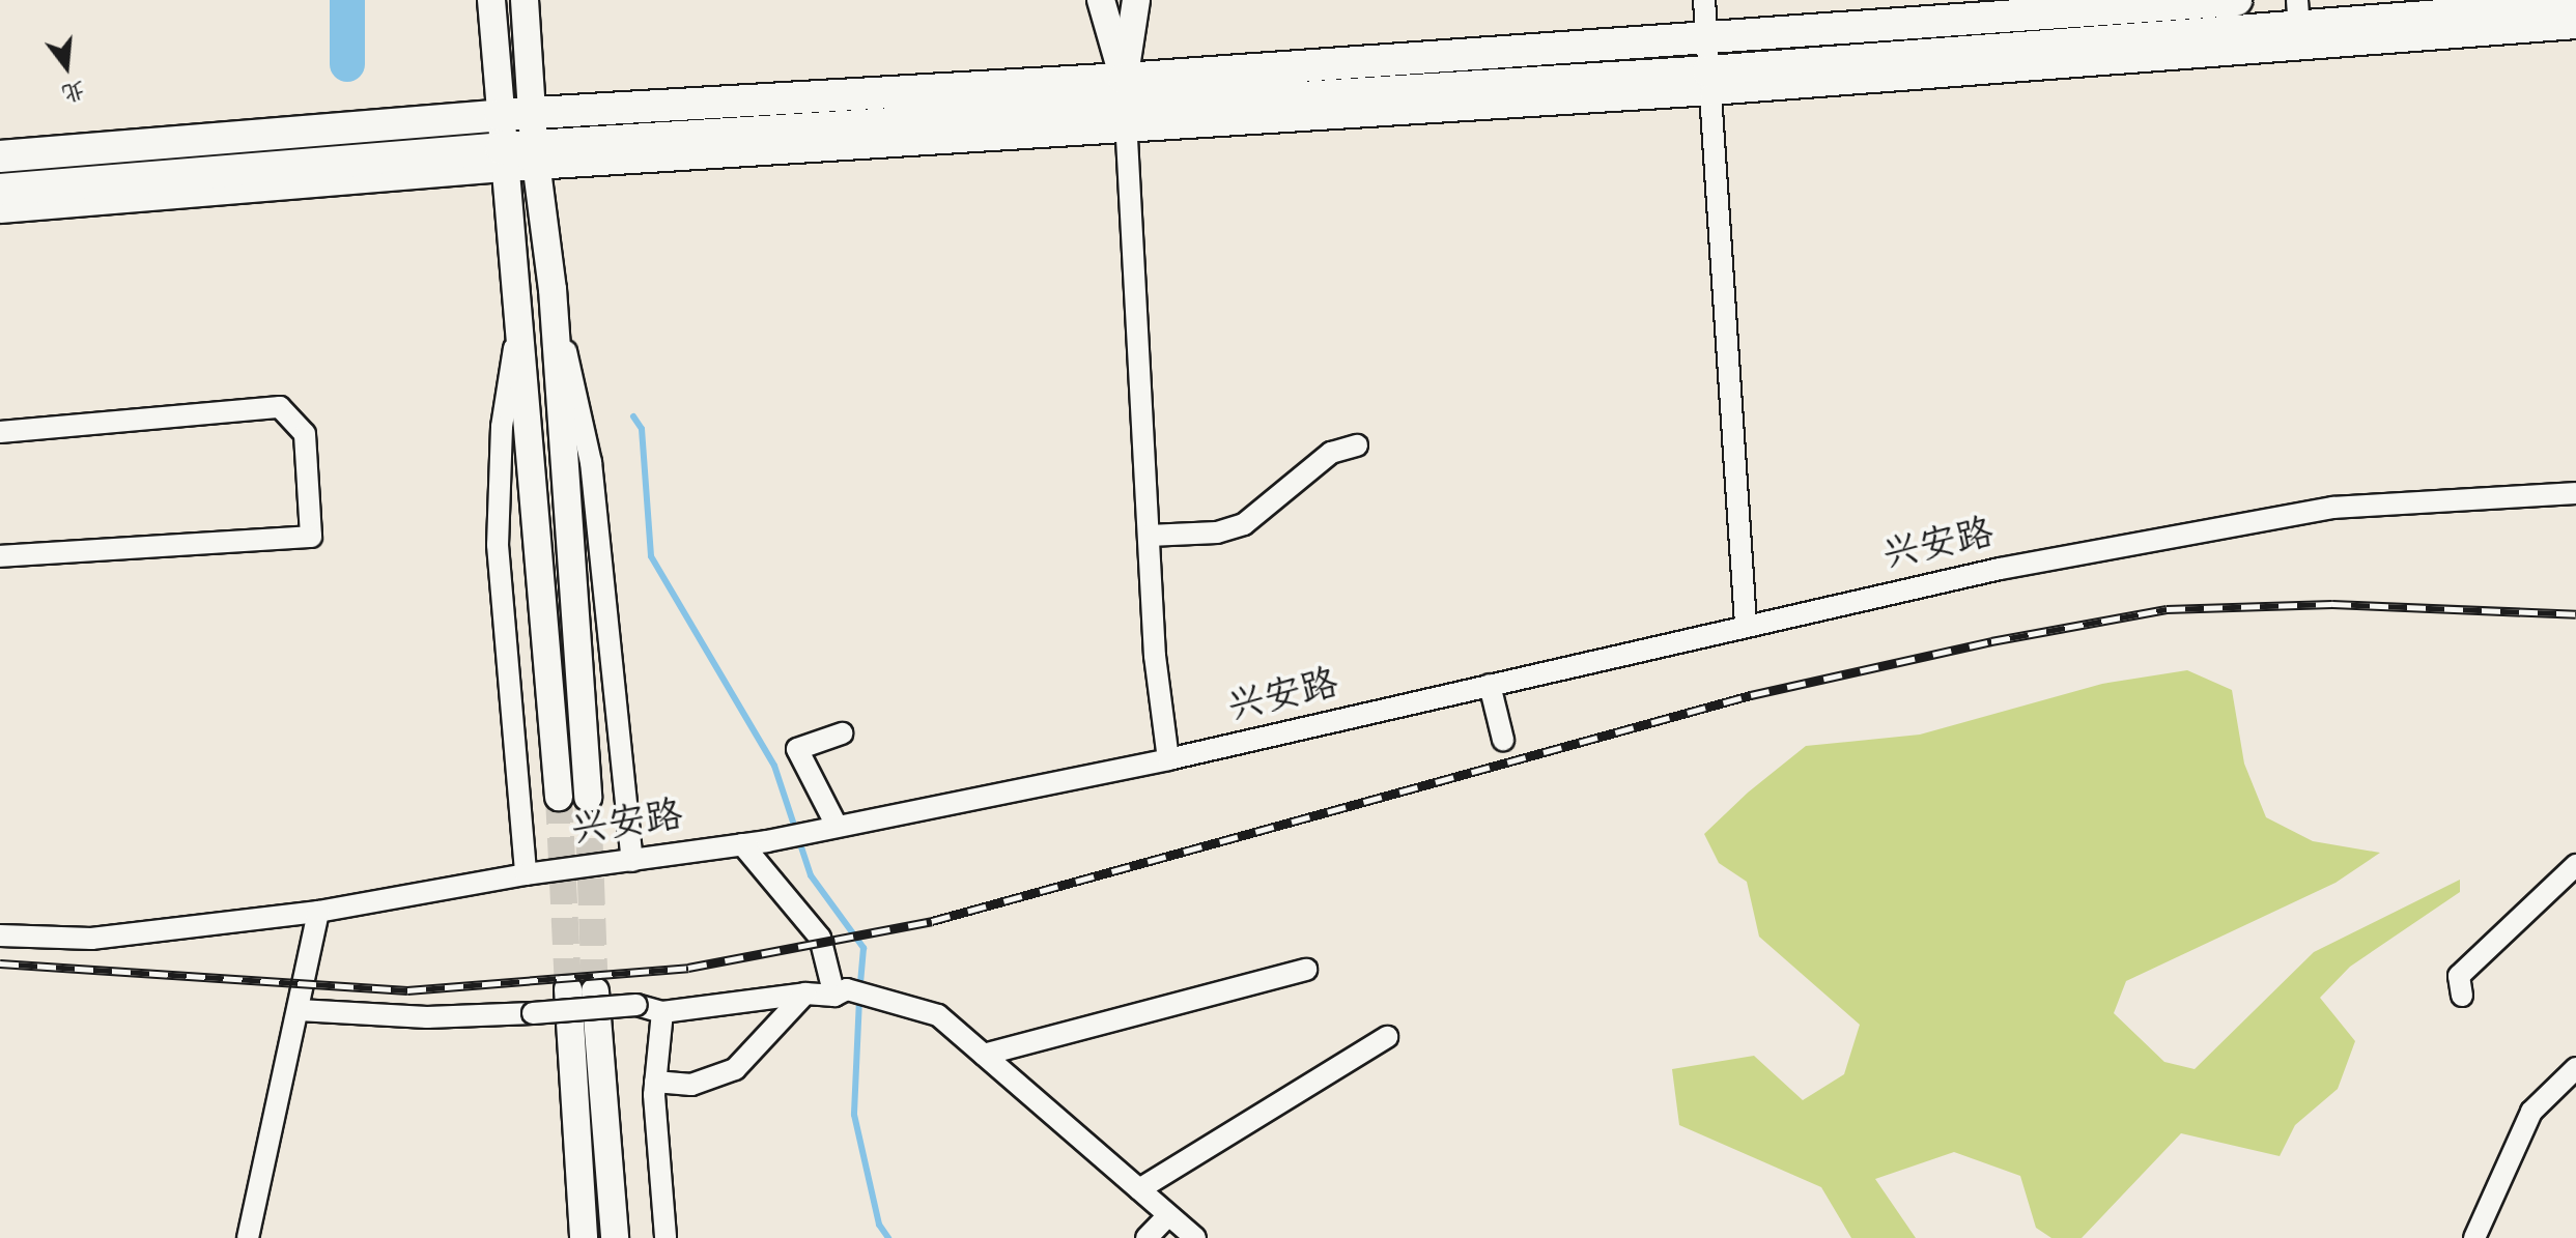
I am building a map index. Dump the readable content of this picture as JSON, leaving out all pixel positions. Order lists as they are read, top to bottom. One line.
{"streets":{"street":["兴安路"]},"north":"bottom"}
